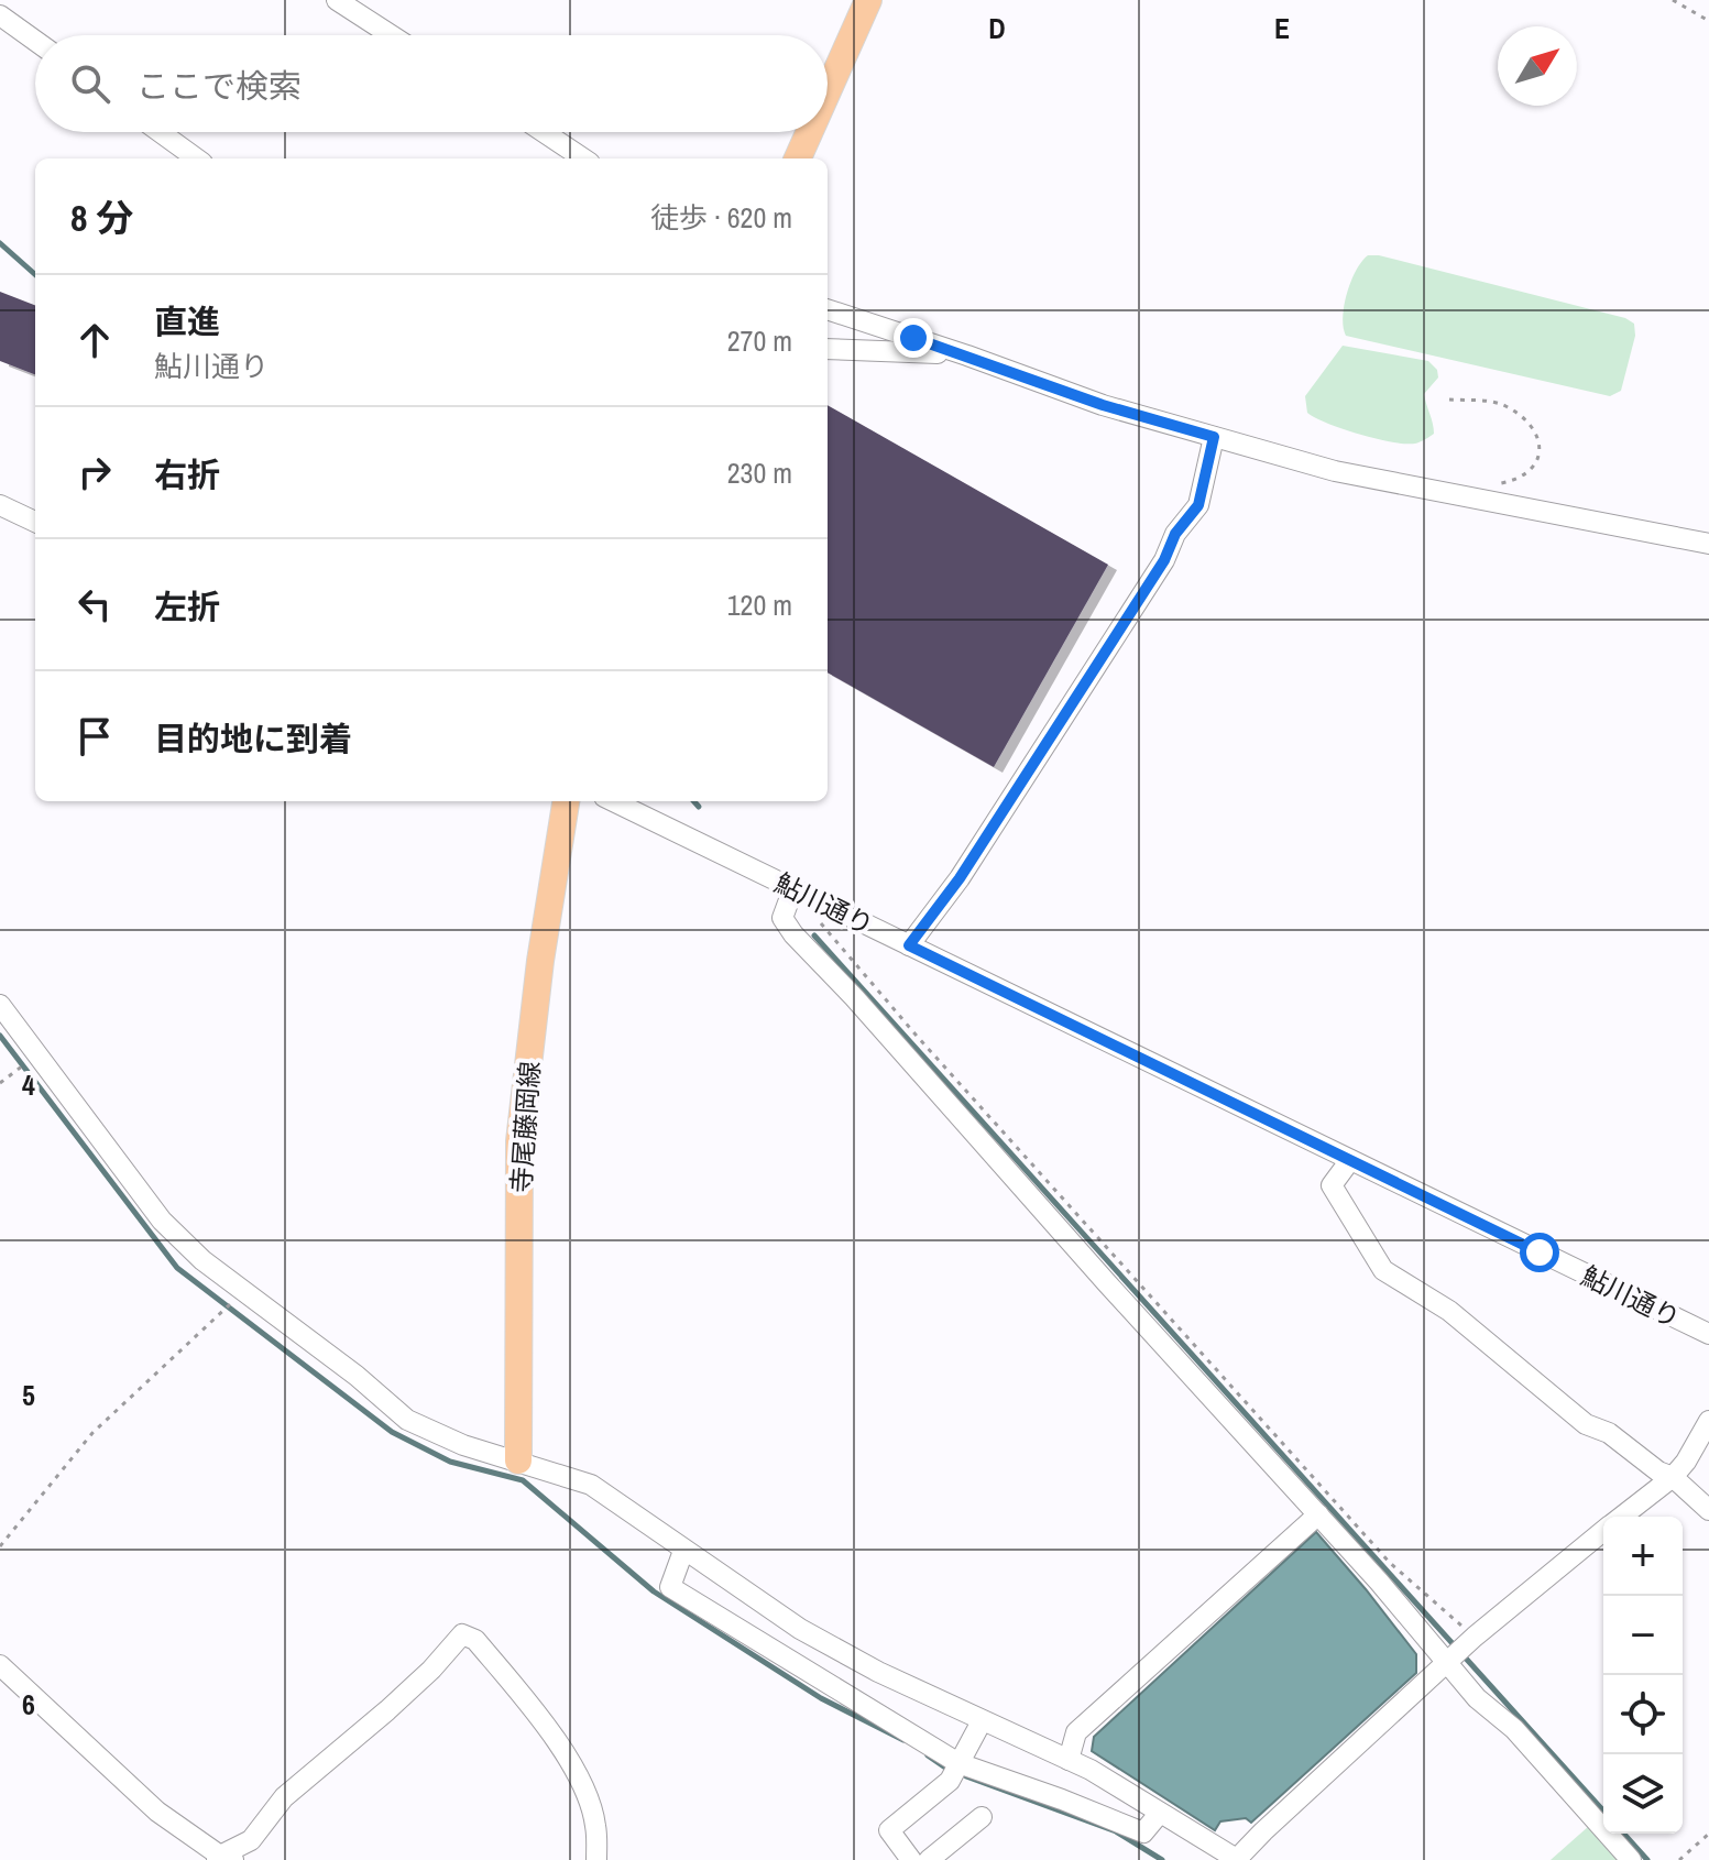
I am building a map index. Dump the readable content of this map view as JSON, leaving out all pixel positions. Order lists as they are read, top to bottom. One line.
{"streets":{"main road":["寺尾藤岡線"],"street":["鮎川通り"]},"north":"top right","page":{"search":"ここで検索","heading":["8 分","徒歩 · 620 m"],"list":[["直進","鮎川通り","270 m"],["右折","230 m"],["左折","120 m"],"目的地に到着"],"map_buttons":["+","−"]},"grid":{"columns":["D","E"],"rows":["4","5","6"]}}
